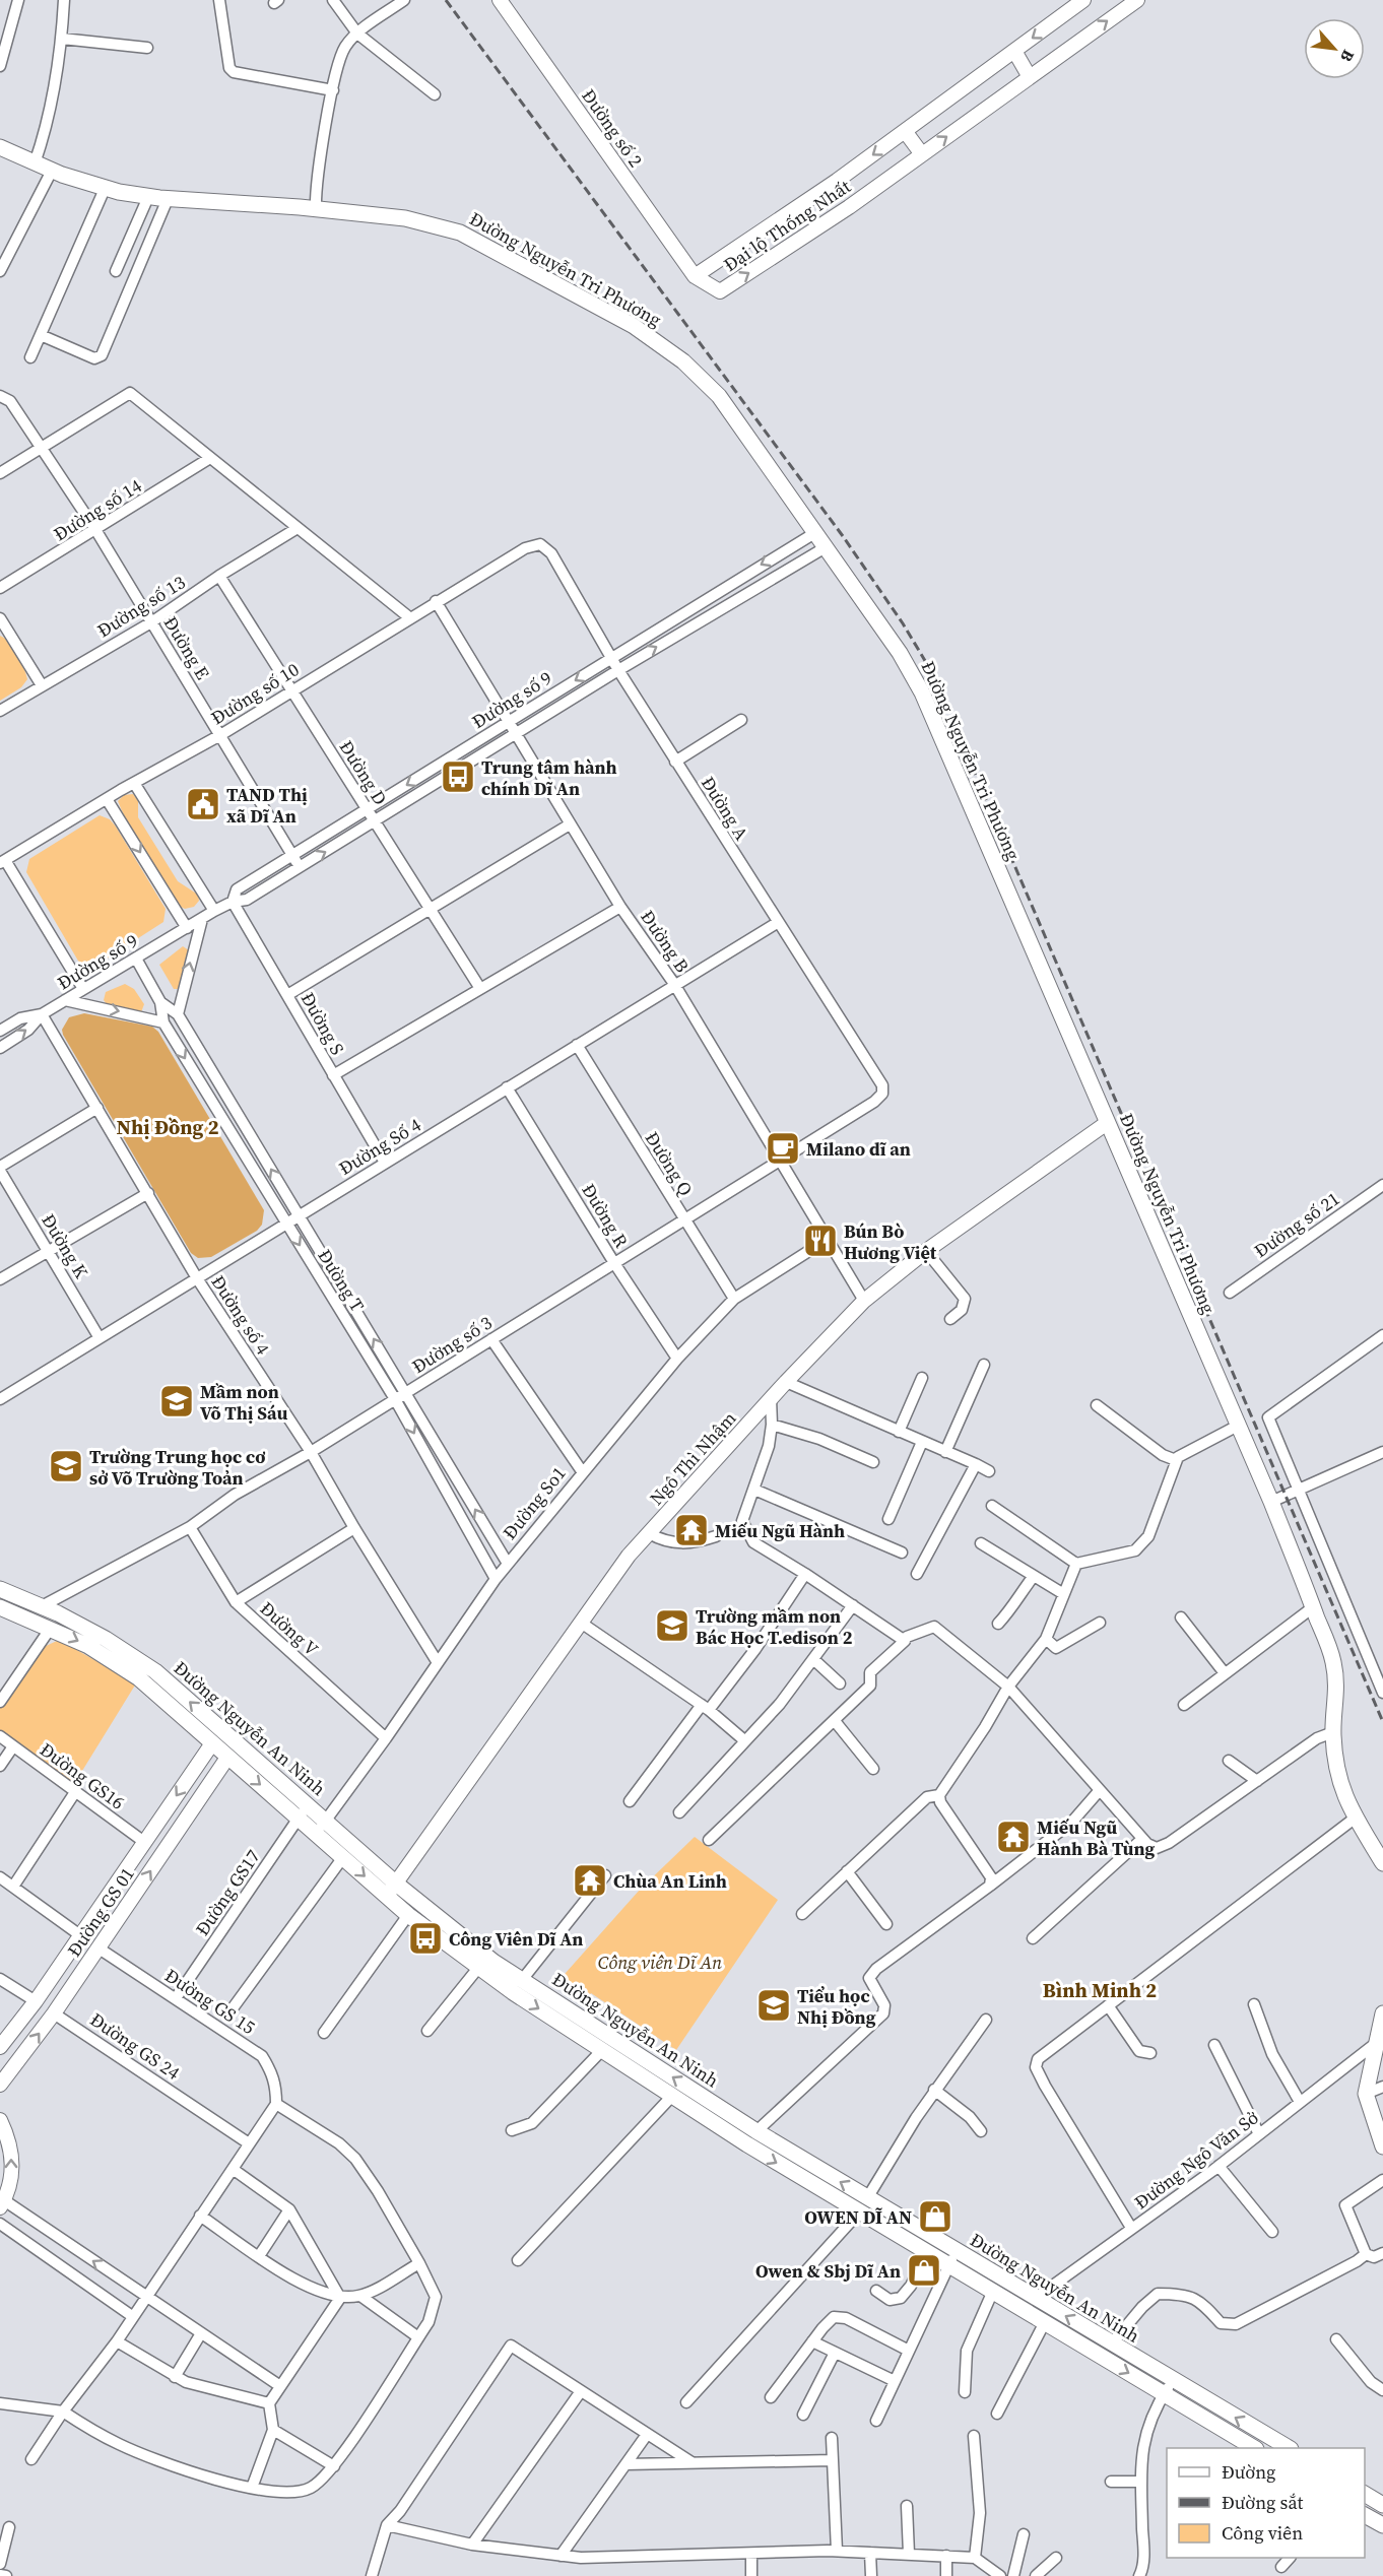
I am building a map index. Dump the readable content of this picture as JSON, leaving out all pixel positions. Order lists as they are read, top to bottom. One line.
{"streets":{"main road":["Đường Nguyễn Tri Phương","Đường Nguyễn An Ninh"],"street":["Đường số 2","Đại lộ Thống Nhất","Đường số 14","Đường số 13","Đường E","Đường số 10","Đường số 9","Đường D","Đường A","Đường B","Đường S","Đường Số 4","Đường Q","Đường R","Đường số 21","Đường K","Đường T","Đường số 4","Đường số 3","Ngô Thì Nhậm","Đường So1","Đường V","Đường GS16","Đường GS17","Đường GS 01","Đường GS 15","Đường GS 24","Đường Ngô Văn Sở"]},"crossings":[["Đường số 2","Đại lộ Thống Nhất"],["Đường Nguyễn Tri Phương","Đường số 9"],["Đường Nguyễn Tri Phương","Ngô Thì Nhậm"],["Đường số 14","Đường E"],["Đường số 13","Đường E"],["Đường số 13","Đường D"],["Đường E","Đường số 10"],["Đường E","Đường số 9"],["Đường số 10","Đường D"],["Đường số 10","Đường A"],["Đường số 10","Đường B"],["Đường số 9","Đường D"],["Đường số 9","Đường A"],["Đường số 9","Đường B"],["Đường số 9","Đường S"],["Đường số 9","Đường T"],["Đường số 9","Đường số 4"],["Đường A","Đường Số 4"],["Đường A","Đường số 3"],["Đường B","Đường Số 4"],["Đường B","Đường số 3"],["Đường B","Ngô Thì Nhậm"],["Đường B","Đường So1"],["Đường S","Đường Số 4"],["Đường Số 4","Đường Q"],["Đường Số 4","Đường R"],["Đường Số 4","Đường K"],["Đường Số 4","Đường T"],["Đường Số 4","Đường số 4"],["Đường Q","Đường số 3"],["Đường Q","Đường So1"],["Đường R","Đường số 3"],["Đường R","Đường So1"],["Đường T","Đường số 3"],["Đường T","Đường So1"],["Đường số 4","Đường số 3"],["Đường số 4","Đường So1"],["Đường số 3","Đường V"],["Đường số 3","Đường Nguyễn An Ninh"],["Ngô Thì Nhậm","Đường Nguyễn An Ninh"],["Đường So1","Đường V"],["Đường So1","Đường Nguyễn An Ninh"],["Đường Nguyễn An Ninh","Đường GS17"],["Đường Nguyễn An Ninh","Đường GS 01"],["Đường Nguyễn An Ninh","Đường Ngô Văn Sở"],["Đường GS16","Đường GS 01"],["Đường GS17","Đường GS 15"],["Đường GS 01","Đường GS 15"],["Đường GS 01","Đường GS 24"]],"districts":["Nhị Đồng 2","Bình Minh 2"],"parks":["Công viên Dĩ An"],"places":{"bus stop":["Trung tâm hành chính Dĩ An","Công Viên Dĩ An"],"public building":["TAND Thị xã Dĩ An"],"cafe":["Milano dĩ an"],"restaurant":["Bún Bò Hương Việt"],"school or university":["Mầm non Võ Thị Sáu","Trường Trung học cơ sở Võ Trường Toản","Trường mầm non Bác Học T.edison 2","Tiểu học Nhị Đồng"],"temple":["Miếu Ngũ Hành","Miếu Ngũ Hành Bà Tùng","Chùa An Linh"],"shop":["OWEN DĨ AN","Owen & Sbj Dĩ An"]},"legend":["Đường","Đường sắt","Công viên"],"north":"bottom right"}
